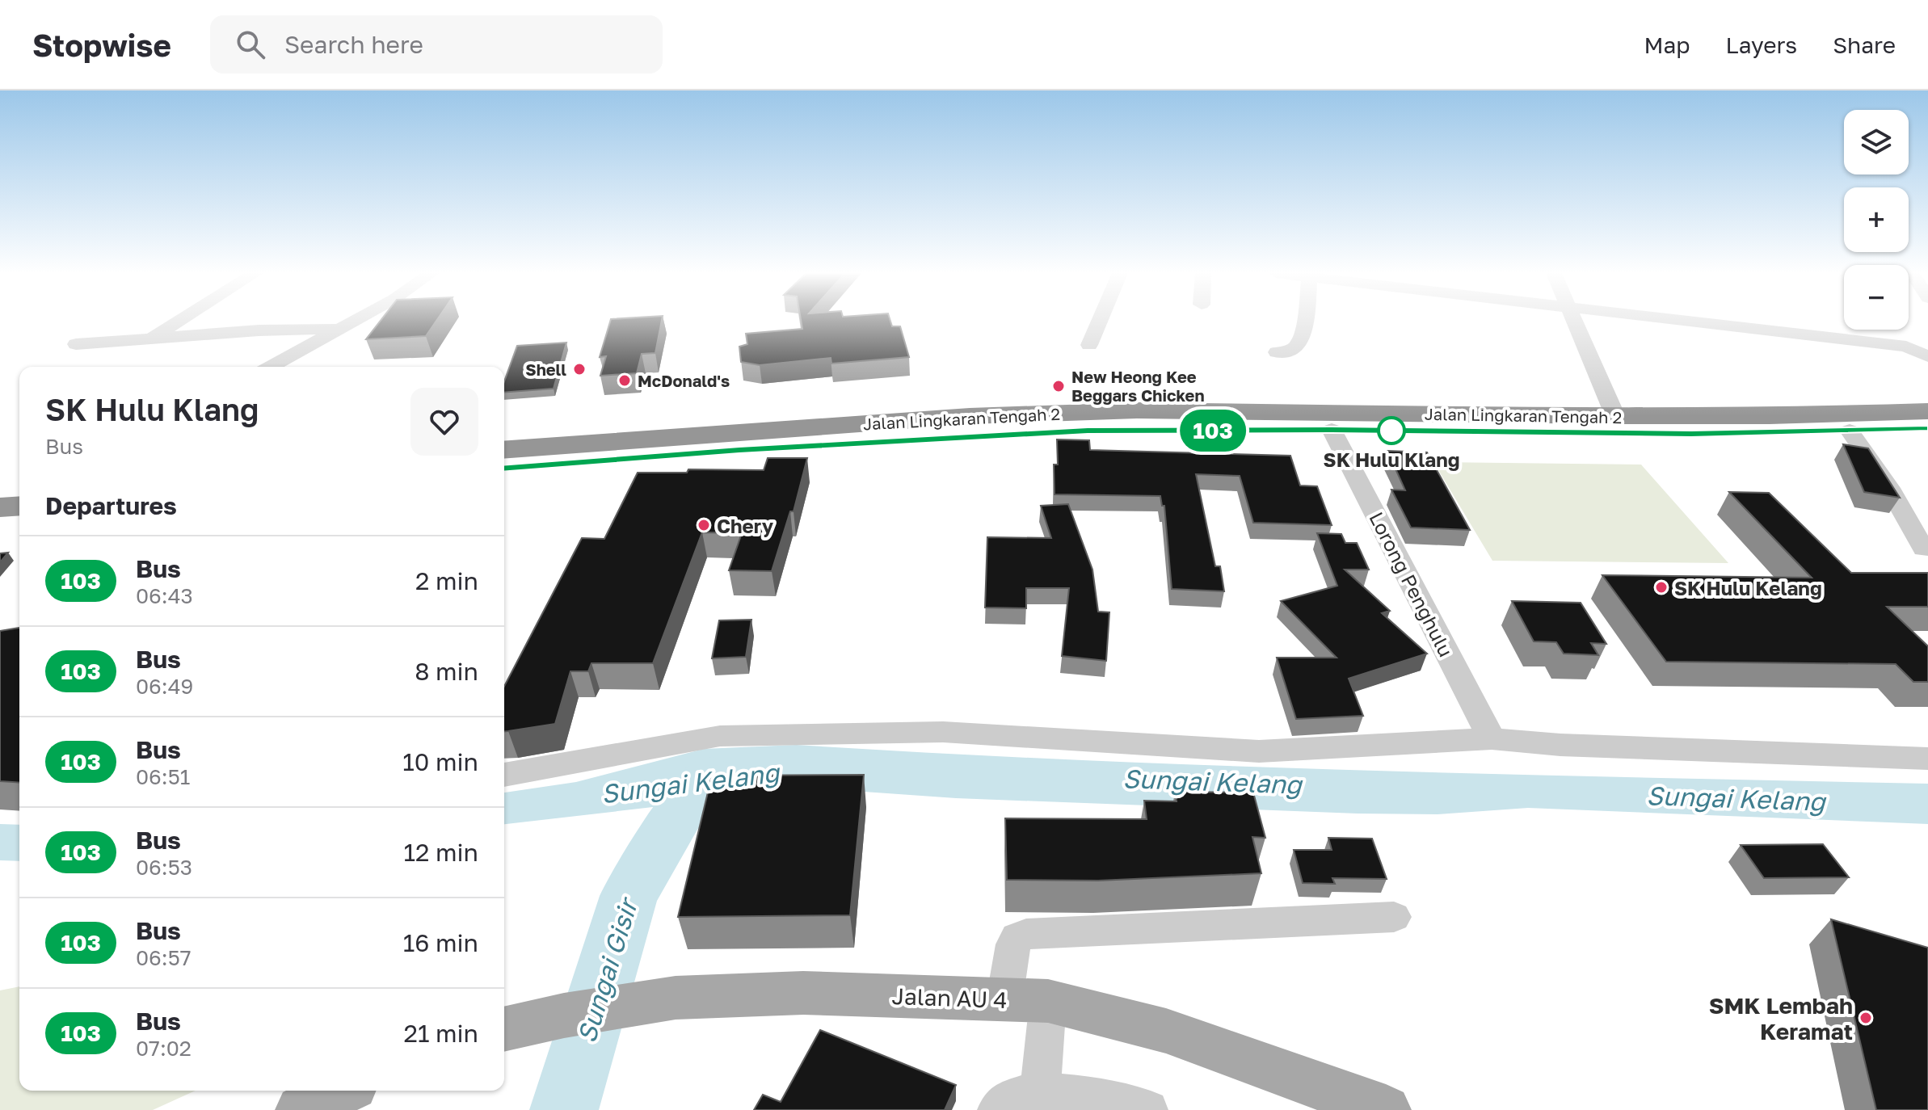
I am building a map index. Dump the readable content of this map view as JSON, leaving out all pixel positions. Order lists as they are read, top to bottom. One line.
{"streets":{"highway":["Jalan Lingkaran Tengah 2"],"main road":["Jalan AU 4"],"street":["Lorong Penghulu"]},"crossings":[["Jalan Lingkaran Tengah 2","Lorong Penghulu"]],"water":["Sungai Kelang","Sungai Gisir"],"places":["Shell","McDonald's","New Heong Kee Beggars Chicken","SK Hulu Klang","Chery","SK Hulu Kelang","SMK Lembah Keramat"],"lines":["bus line 103"],"page":{"header":"Stopwise","search":"Search here","nav":["Map","Layers","Share"],"on_map":"103","map_buttons":["+","−"],"heading":[["SK Hulu Klang","Bus"],"Departures"],"list":[{"mark":"103","name":"Bus","note":"06:43","value":"2 min"},{"mark":"103","name":"Bus","note":"06:49","value":"8 min"},{"mark":"103","name":"Bus","note":"06:51","value":"10 min"},{"mark":"103","name":"Bus","note":"06:53","value":"12 min"},{"mark":"103","name":"Bus","note":"06:57","value":"16 min"},{"mark":"103","name":"Bus","note":"07:02","value":"21 min"}]}}
